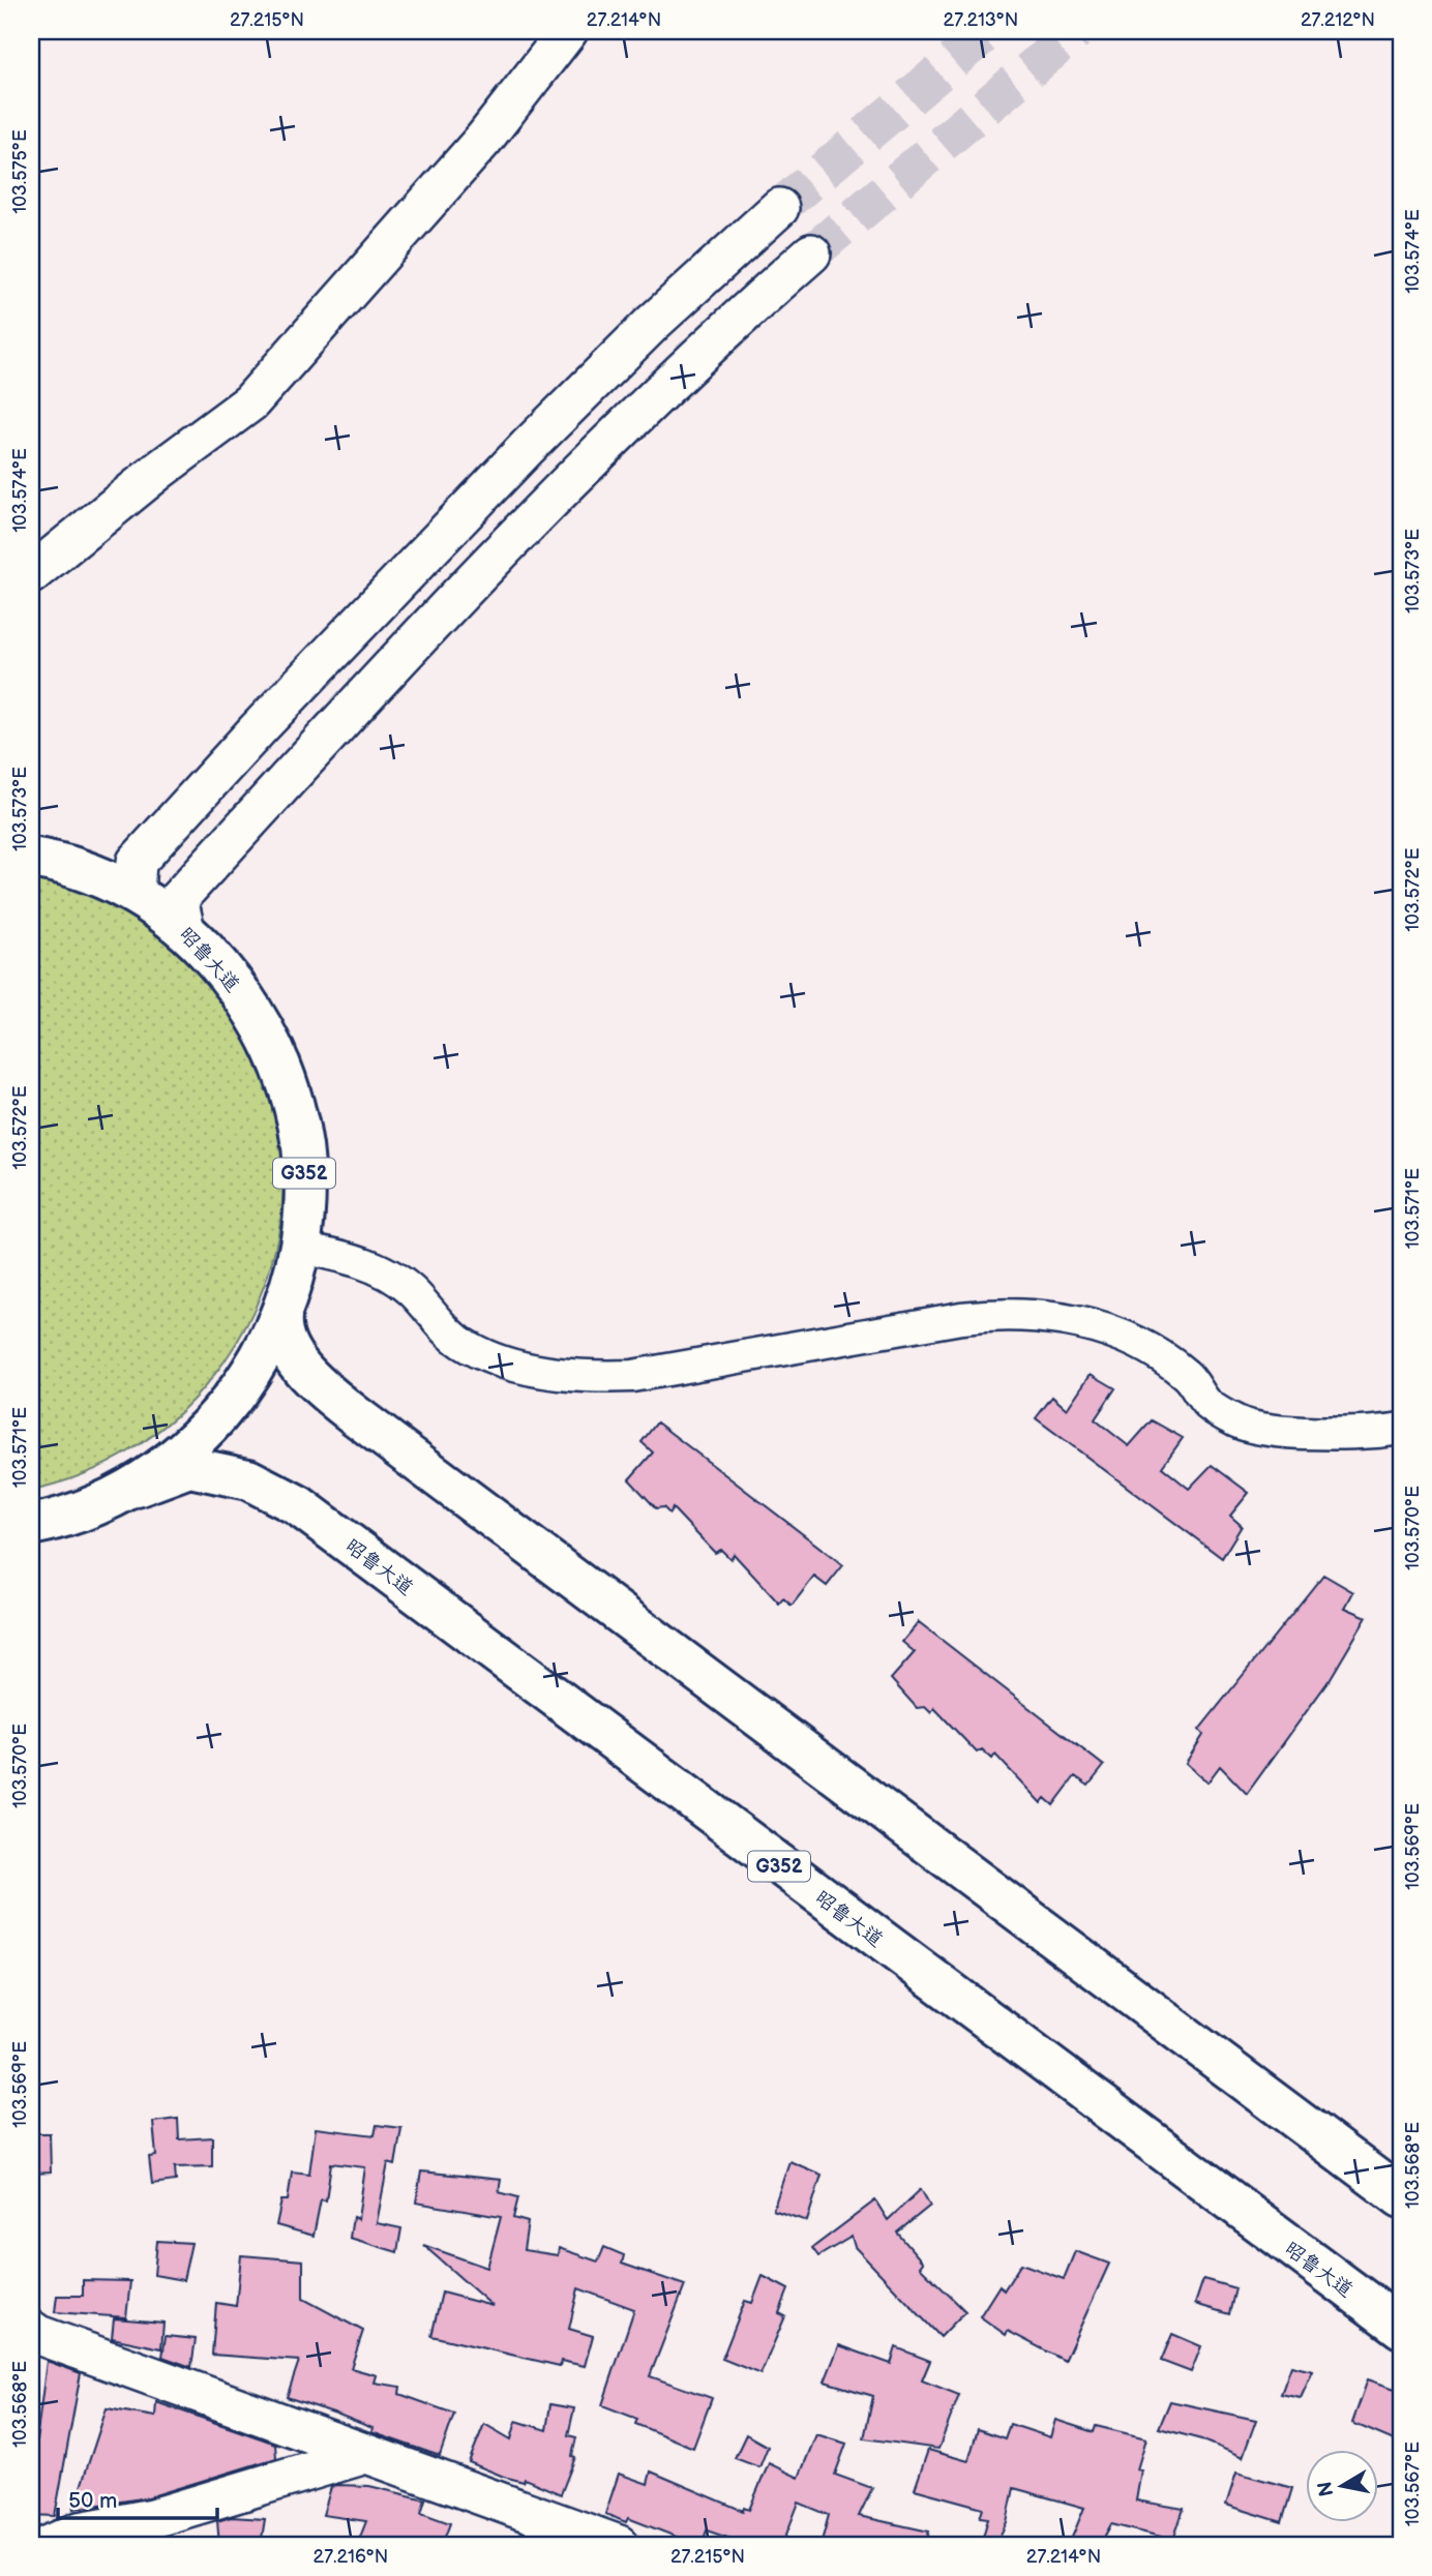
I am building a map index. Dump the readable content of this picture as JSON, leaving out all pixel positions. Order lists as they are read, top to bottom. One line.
{"streets":{"highway":["昭鲁大道","G352"]},"scale_bar":"50 m","north":"left","coordinates":["27.215°N","27.214°N","27.213°N","27.212°N","103.575°E","103.574°E","103.573°E","103.572°E","103.571°E","103.570°E","103.569°E","103.568°E","103.567°E","27.216°N"]}
